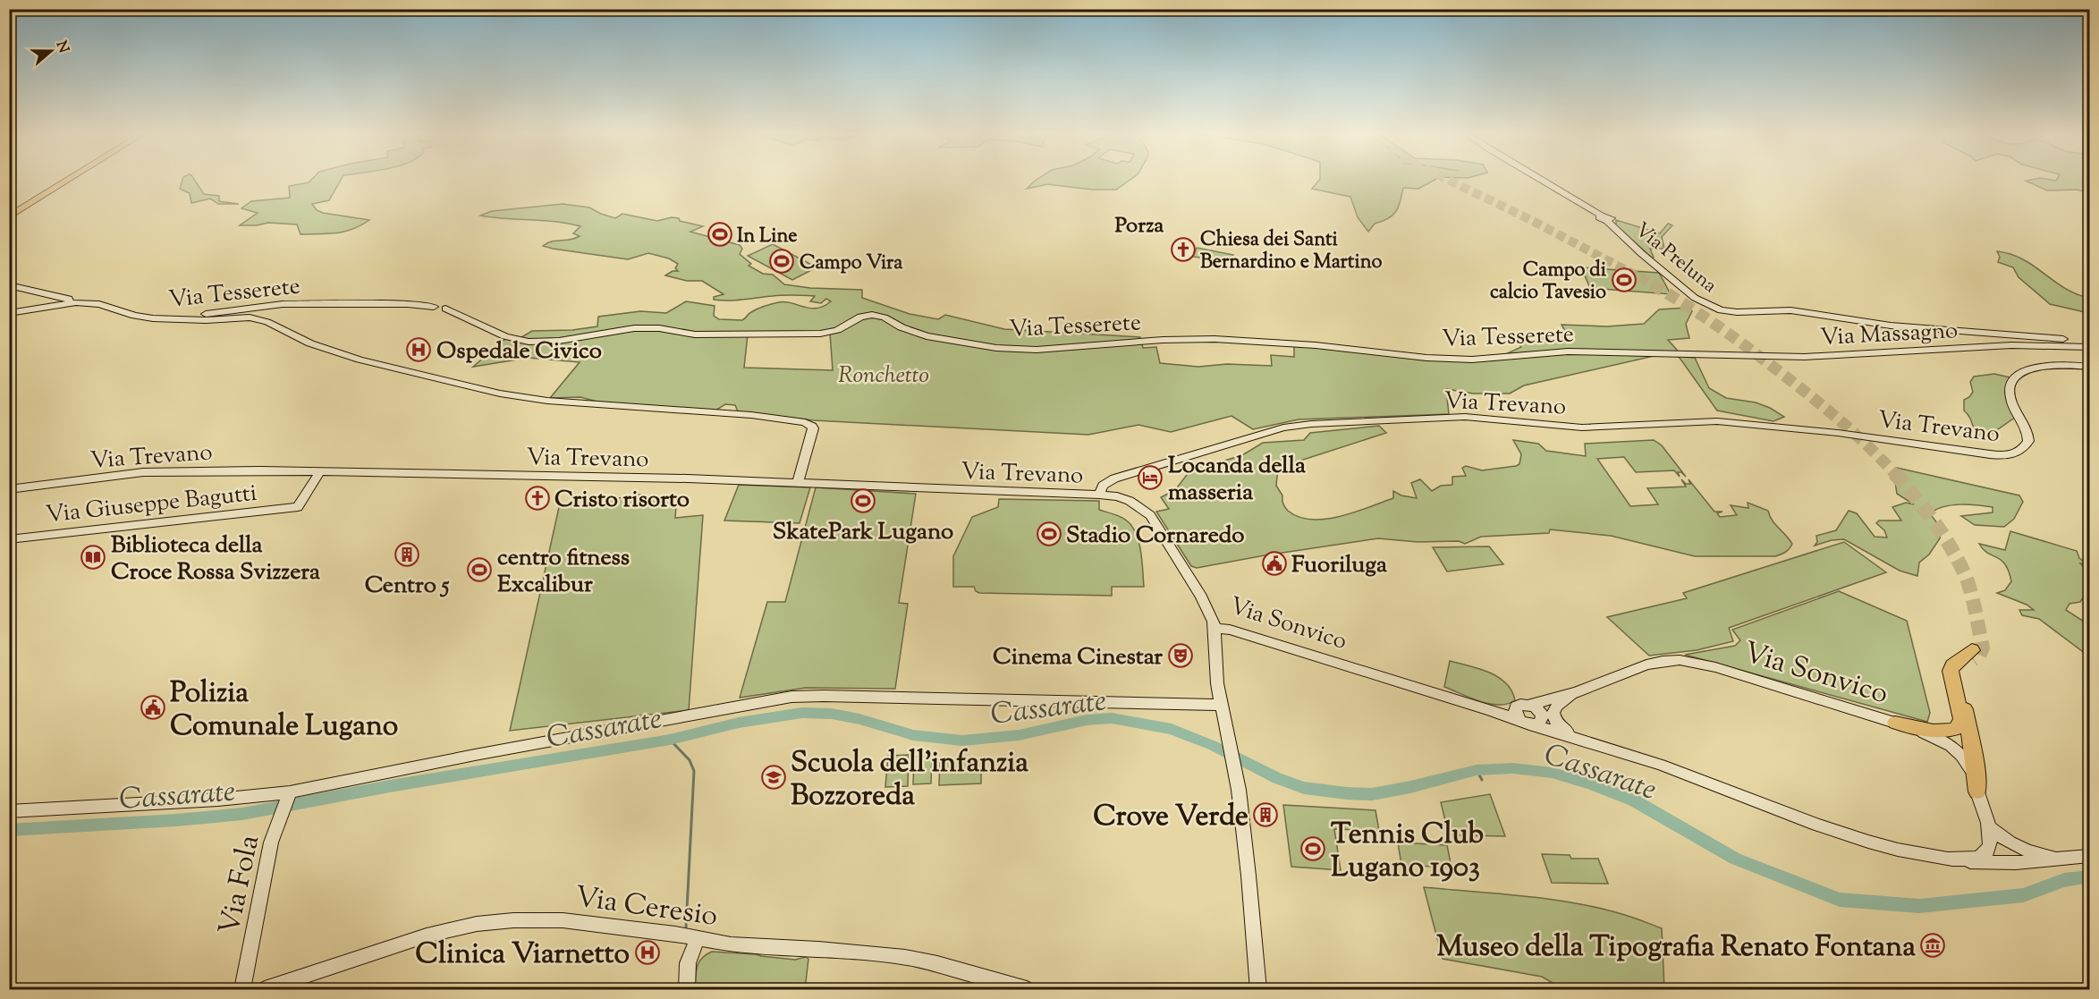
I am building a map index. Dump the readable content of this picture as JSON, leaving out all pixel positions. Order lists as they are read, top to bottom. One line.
{"streets":{"main road":["Via Preluna","Via Tesserete","Via Massagno","Via Trevano","Via Giuseppe Bagutti","Via Sonvico","Via Fola","Via Ceresio"]},"crossings":[["Via Tesserete","Via Massagno"],["Via Trevano","Via Giuseppe Bagutti"],["Via Trevano","Via Sonvico"]],"districts":["Porza"],"water":["Cassarate"],"parks":["Ronchetto"],"places":{"sports":["In Line","Campo Vira","Campo di calcio Tavesio","SkatePark Lugano","Stadio Cornaredo","centro fitness Excalibur","Tennis Club Lugano 1903"],"church":["Chiesa dei Santi Bernardino e Martino","Cristo risorto"],"hospital":["Ospedale Civico","Clinica Viarnetto"],"hotel":["Locanda della masseria"],"building":["Centro 5","Crove Verde"],"library":["Biblioteca della Croce Rossa Svizzera"],"public building":["Fuoriluga","Polizia Comunale Lugano"],"theatre":["Cinema Cinestar"],"school or university":["Scuola dell'infanzia Bozzoreda"],"museum":["Museo della Tipografia Renato Fontana"]},"north":"right"}
